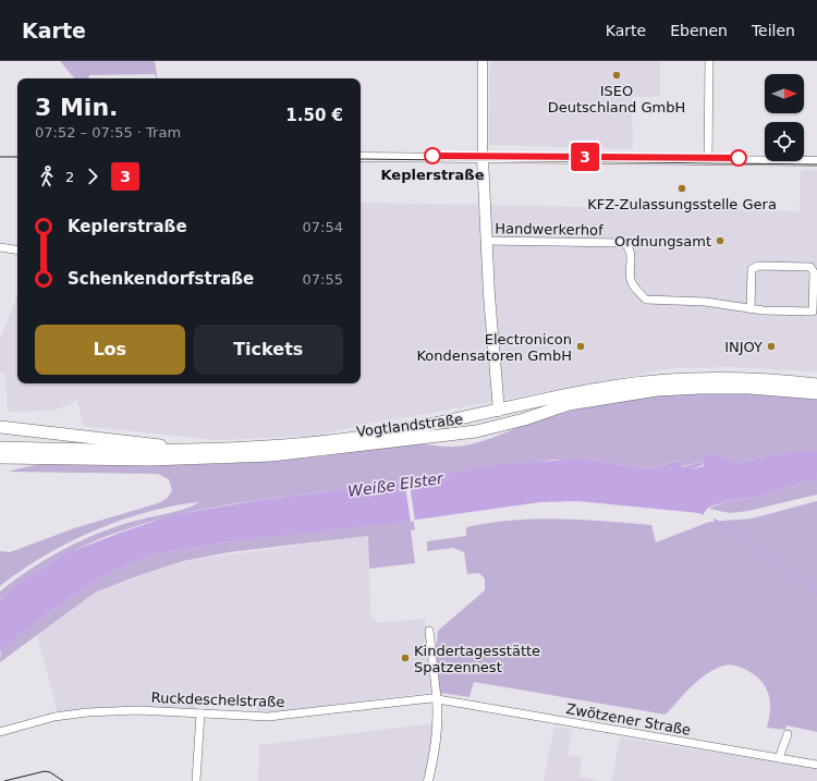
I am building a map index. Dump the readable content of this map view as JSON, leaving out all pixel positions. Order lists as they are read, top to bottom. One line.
{"streets":{"main road":["Vogtlandstraße"],"street":["Handwerkerhof","Ruckdeschelstraße","Zwötzener Straße"]},"crossings":[["Ruckdeschelstraße","Zwötzener Straße"]],"water":["Weiße Elster"],"places":["ISEO Deutschland GmbH","Keplerstraße","KFZ-Zulassungsstelle Gera","Ordnungsamt","Electronicon Kondensatoren GmbH","INJOY","Kindertagesstätte Spatzennest"],"lines":["tram line 3"],"north":"right","page":{"header":"Karte","nav":["Karte","Ebenen","Teilen"],"on_map":"3","heading":["3 Min.","07:52 – 07:55 · Tram","1.50 €"],"legs":["2","3"],"list":[{"name":"Keplerstraße","value":"07:54"},{"name":"Schenkendorfstraße","value":"07:55"}],"buttons":["Los","Tickets"]}}
